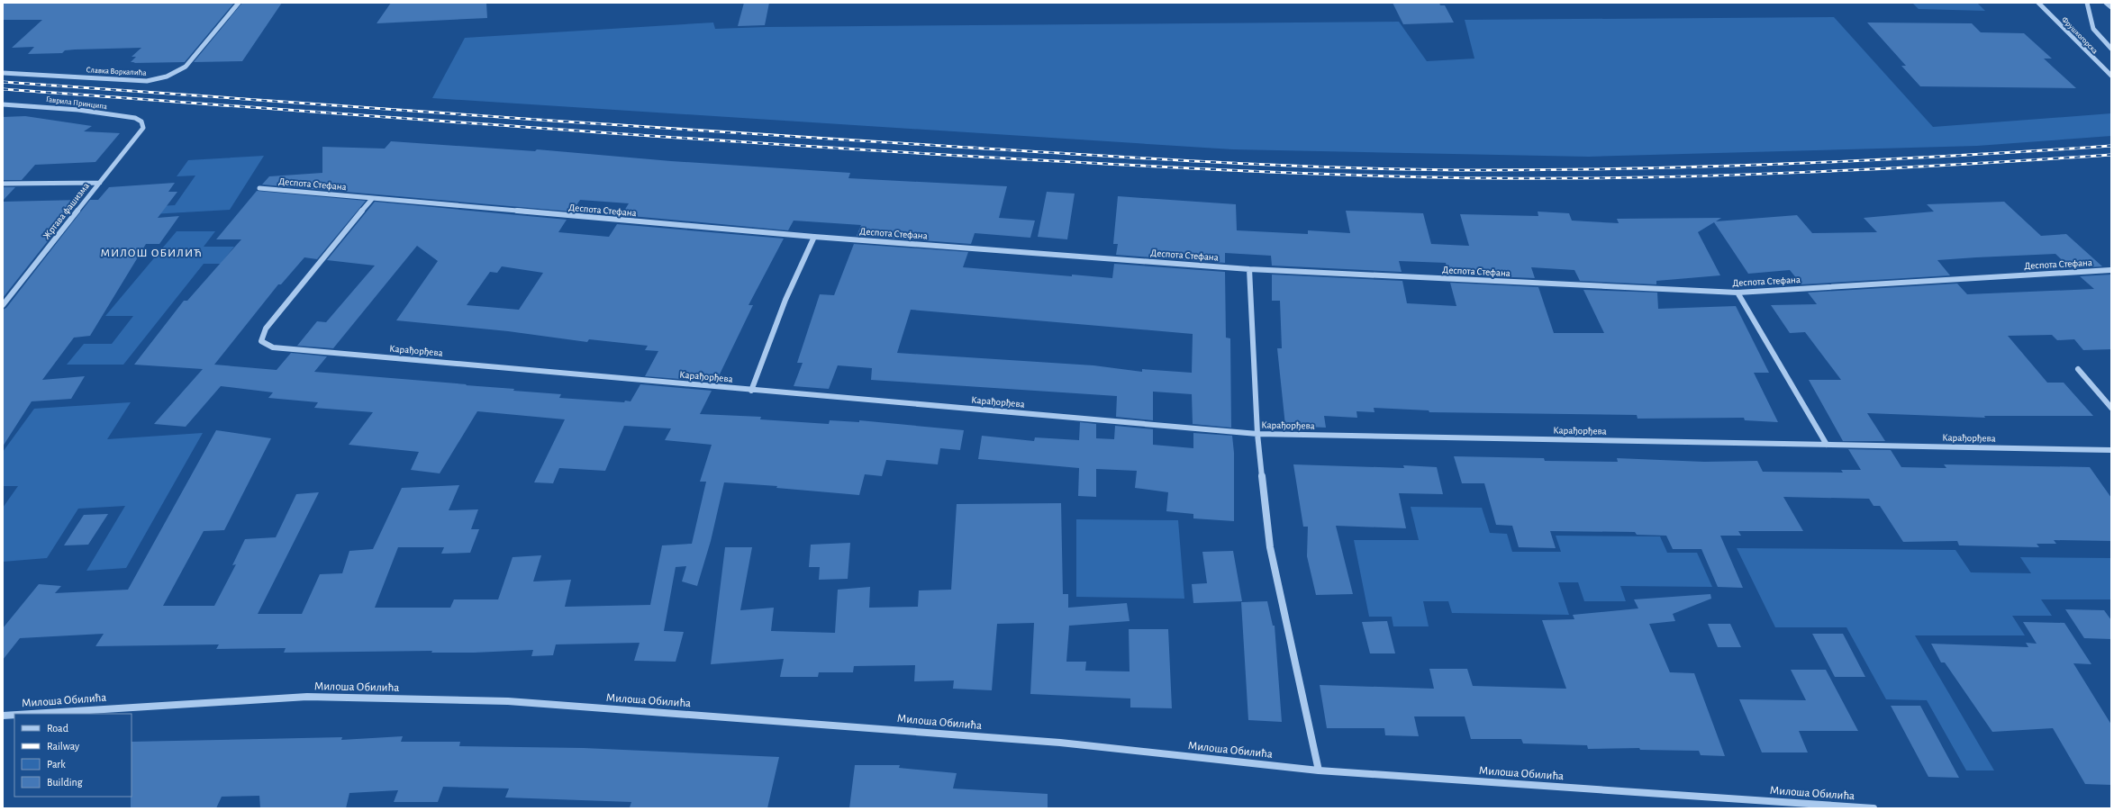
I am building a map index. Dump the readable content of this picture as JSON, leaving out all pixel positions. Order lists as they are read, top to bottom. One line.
{"streets":{"street":["Фрушкогорска","Славка Воркапића","Гаврила Принципа","Деспота Стефана","Жртава фашизма","Карађорђева","Милоша Обилића"]},"crossings":[["Гаврила Принципа","Жртава фашизма"],["Деспота Стефана","Карађорђева"]],"districts":["МИЛОШ ОБИЛИЋ"],"legend":["Road","Railway","Park","Building"]}
